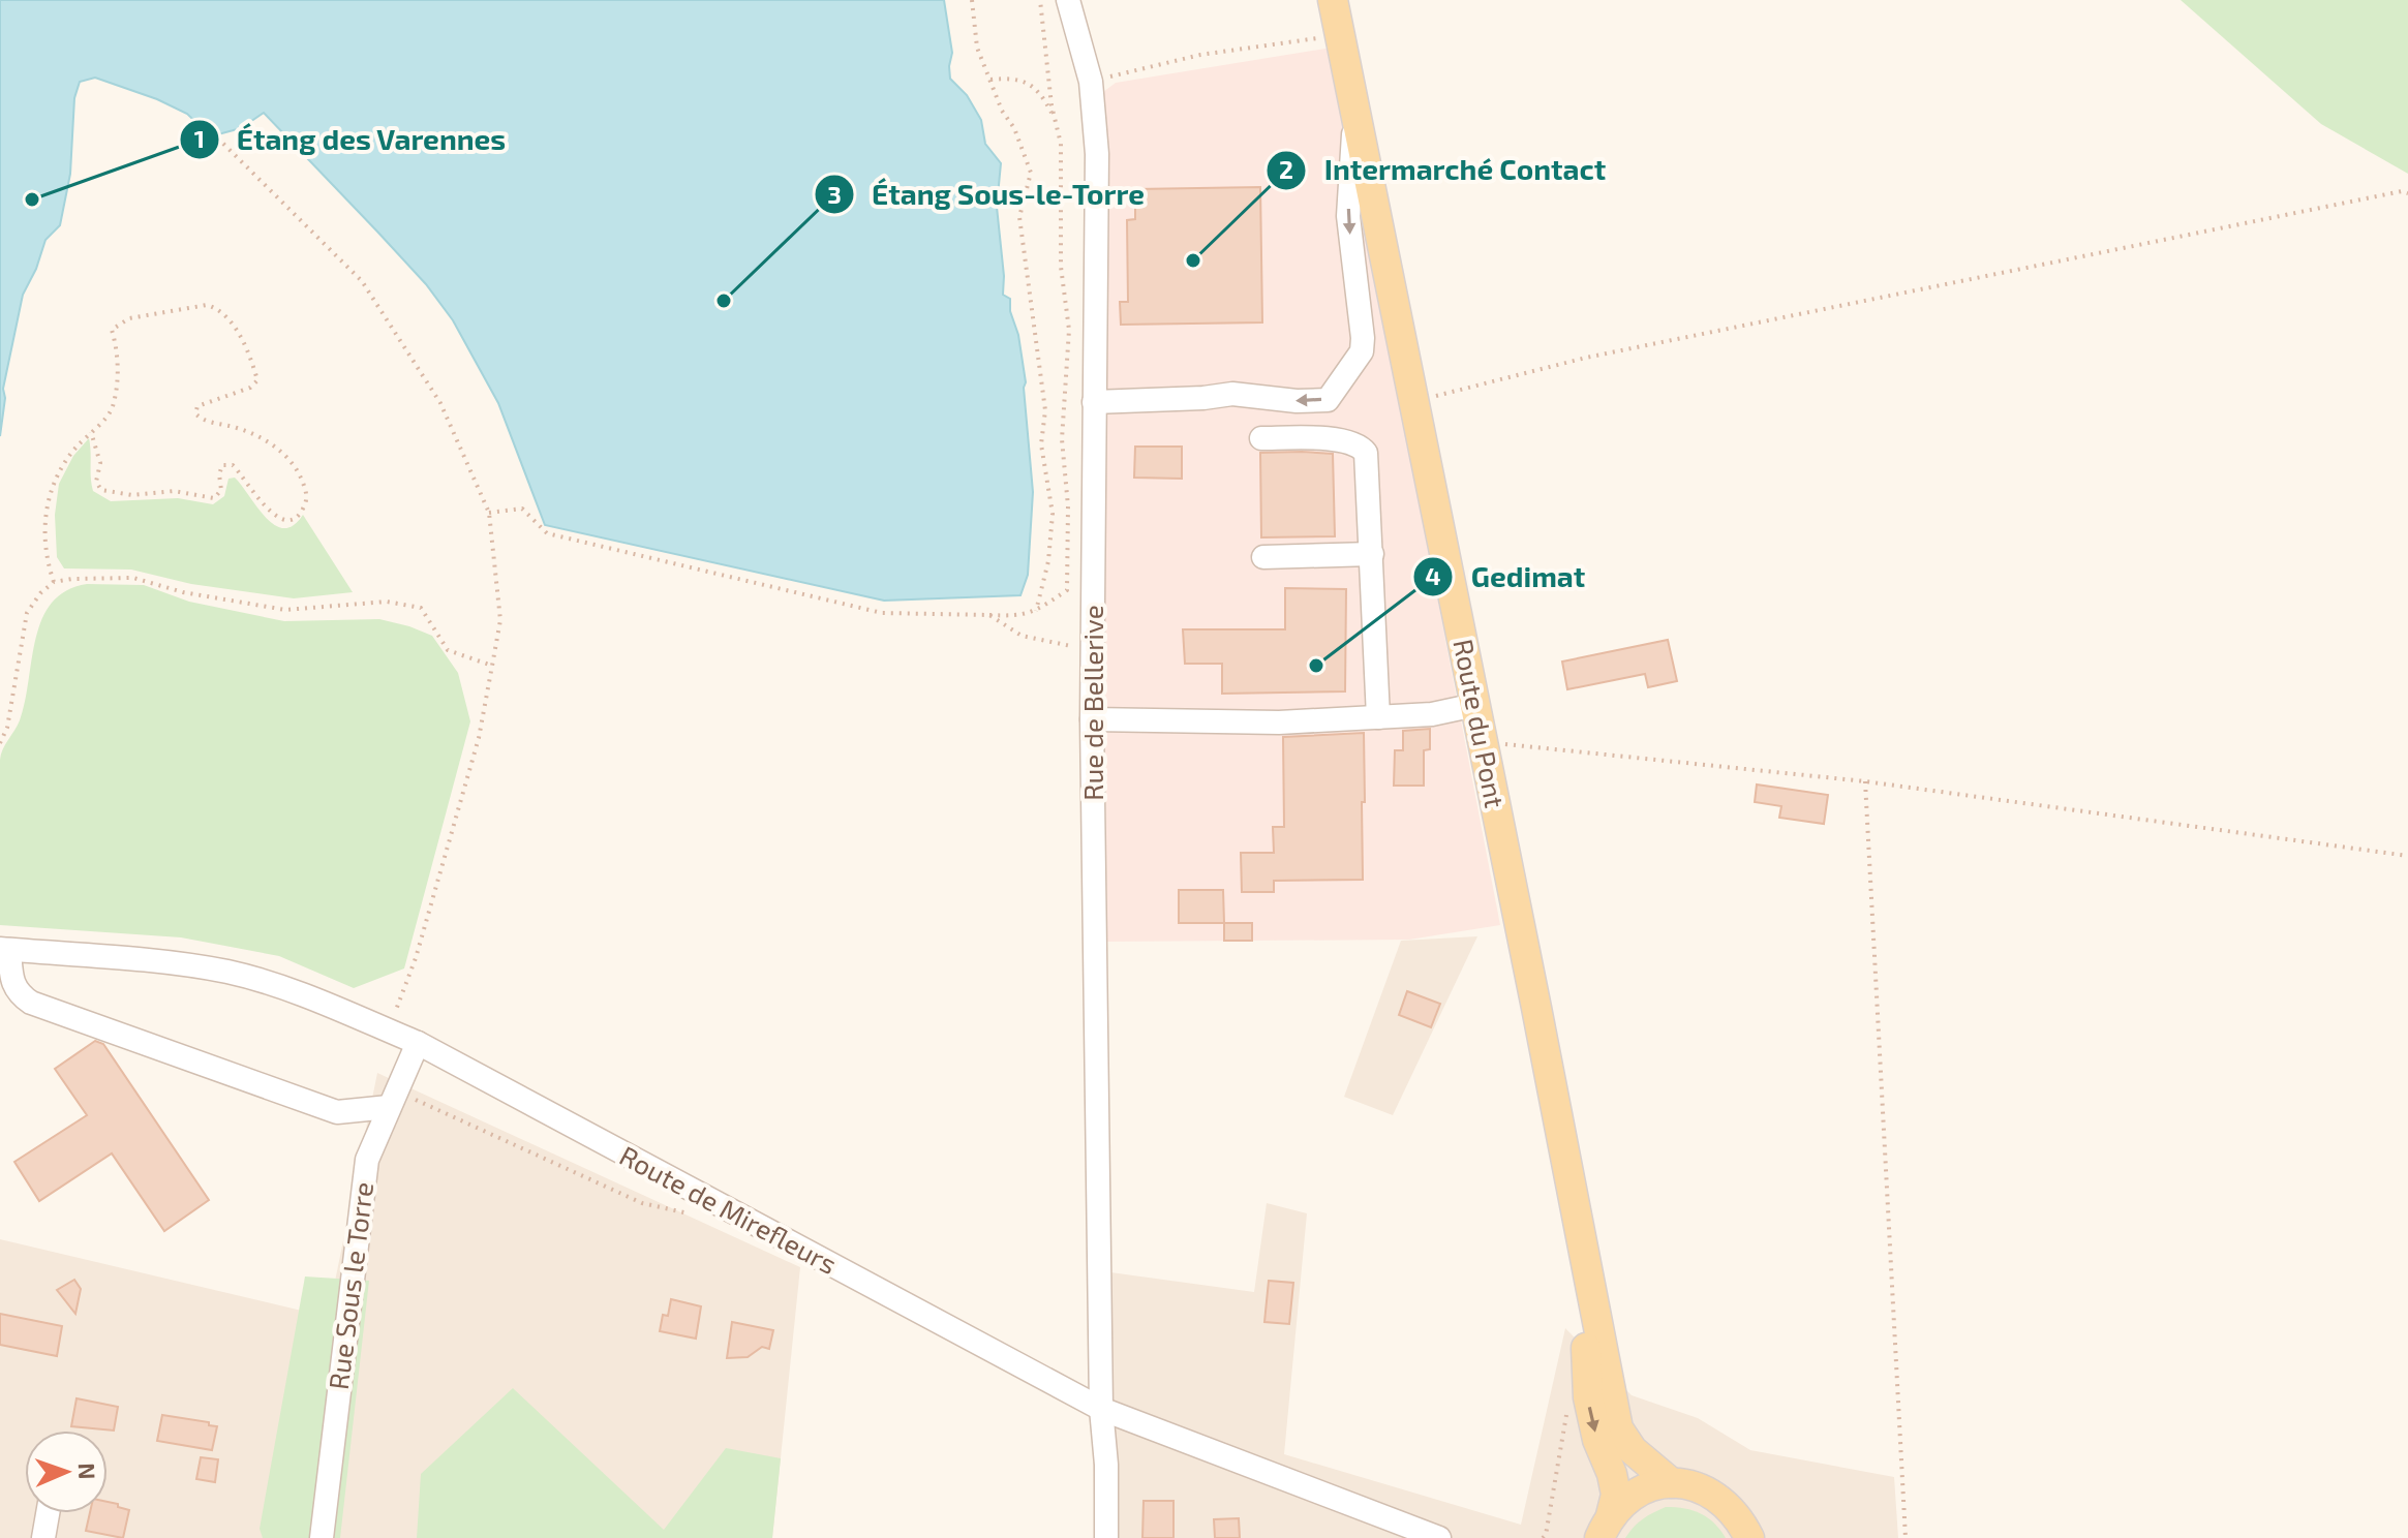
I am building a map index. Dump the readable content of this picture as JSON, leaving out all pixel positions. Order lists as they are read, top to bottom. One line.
{"streets":{"main road":["Route du Pont"],"street":["Rue de Bellerive","Route de Mirefleurs","Rue Sous le Torre"]},"crossings":[["Rue de Bellerive","Route de Mirefleurs"],["Route de Mirefleurs","Rue Sous le Torre"]],"places":["Étang des Varennes","Intermarché Contact","Étang Sous-le-Torre","Gedimat"],"north":"right"}
